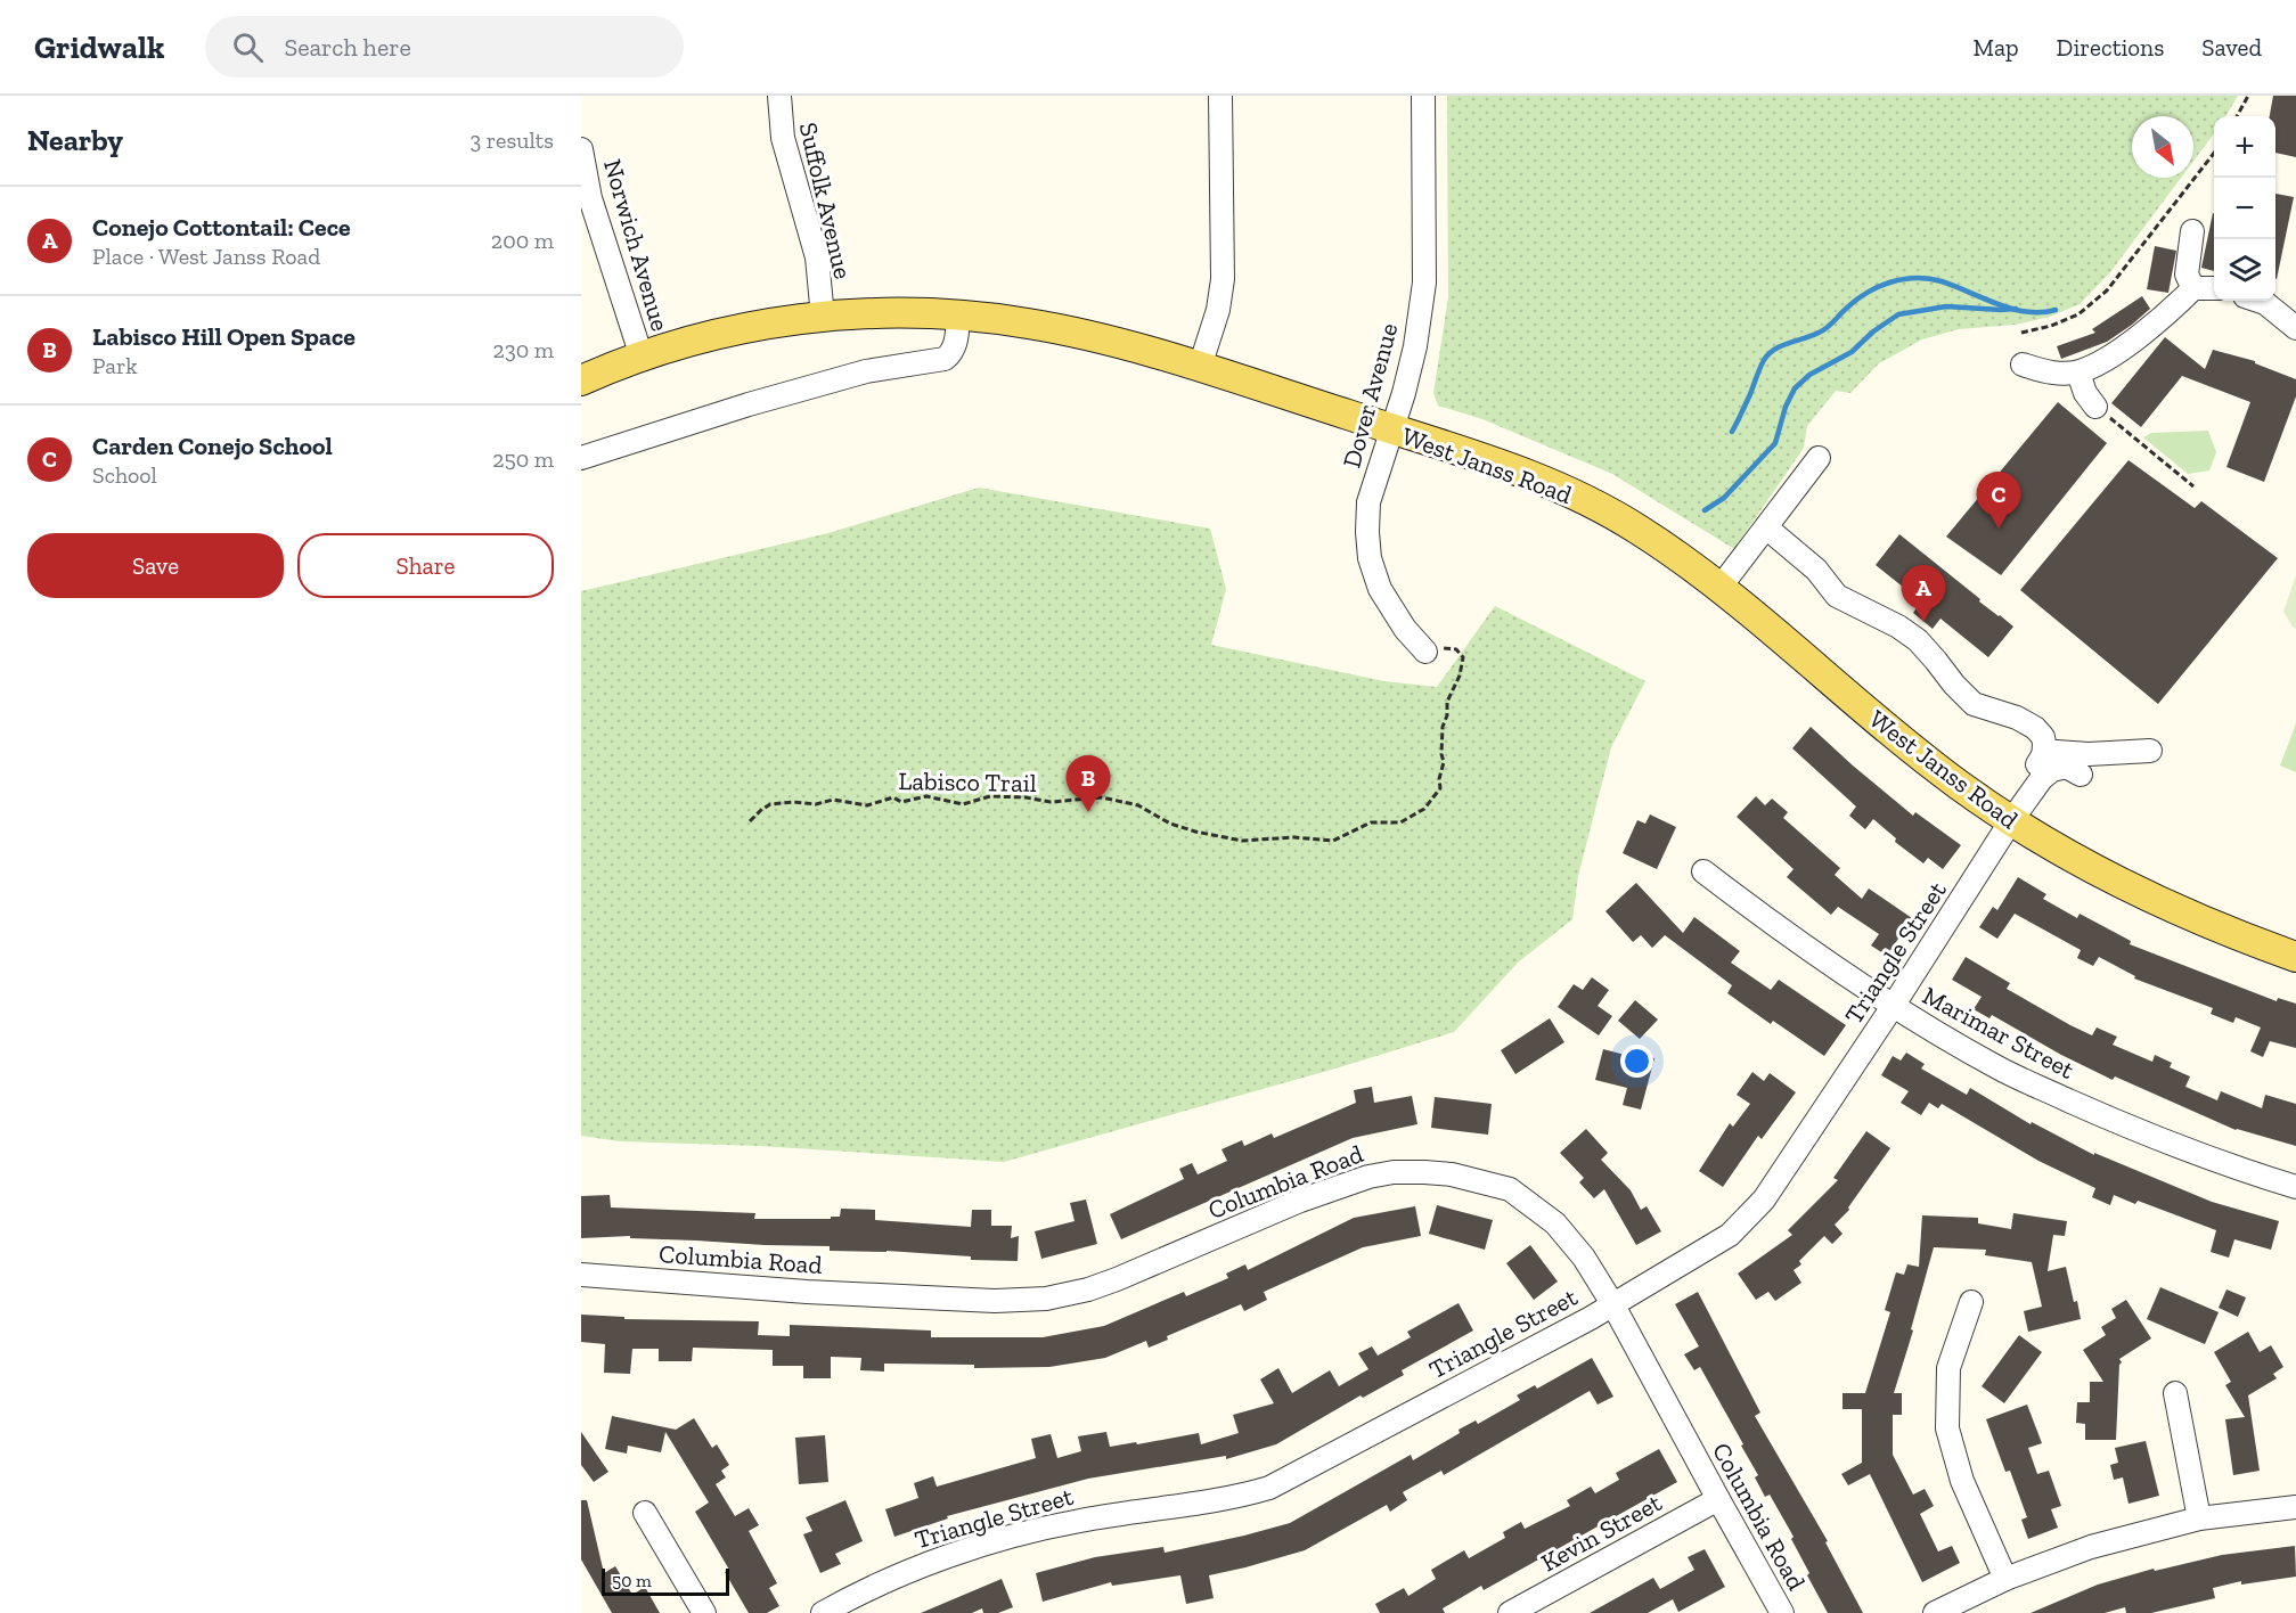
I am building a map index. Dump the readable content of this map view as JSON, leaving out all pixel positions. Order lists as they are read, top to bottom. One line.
{"streets":{"main road":["West Janss Road"],"street":["Suffolk Avenue","Norwich Avenue","Dover Avenue","Triangle Street","Marimar Street","Columbia Road","Kevin Street"],"path":["Labisco Trail"]},"crossings":[["Suffolk Avenue","West Janss Road"],["Norwich Avenue","West Janss Road"],["Dover Avenue","West Janss Road"],["Dover Avenue","Labisco Trail"],["West Janss Road","Triangle Street"],["Triangle Street","Marimar Street"],["Triangle Street","Columbia Road"],["Columbia Road","Kevin Street"]],"scale_bar":"50 m","north":"bottom right","page":{"header":"Gridwalk","search":"Search here","nav":["Map","Directions","Saved"],"heading":["Nearby","3 results"],"map_buttons":["+","−"],"list":[{"mark":"A","name":"Conejo Cottontail: Cece","note":"Place · West Janss Road","value":"200 m"},{"mark":"B","name":"Labisco Hill Open Space","note":"Park","value":"230 m"},{"mark":"C","name":"Carden Conejo School","note":"School","value":"250 m"}],"pins":["C","A","B"],"buttons":["Save","Share"],"scale":"50 m"}}
